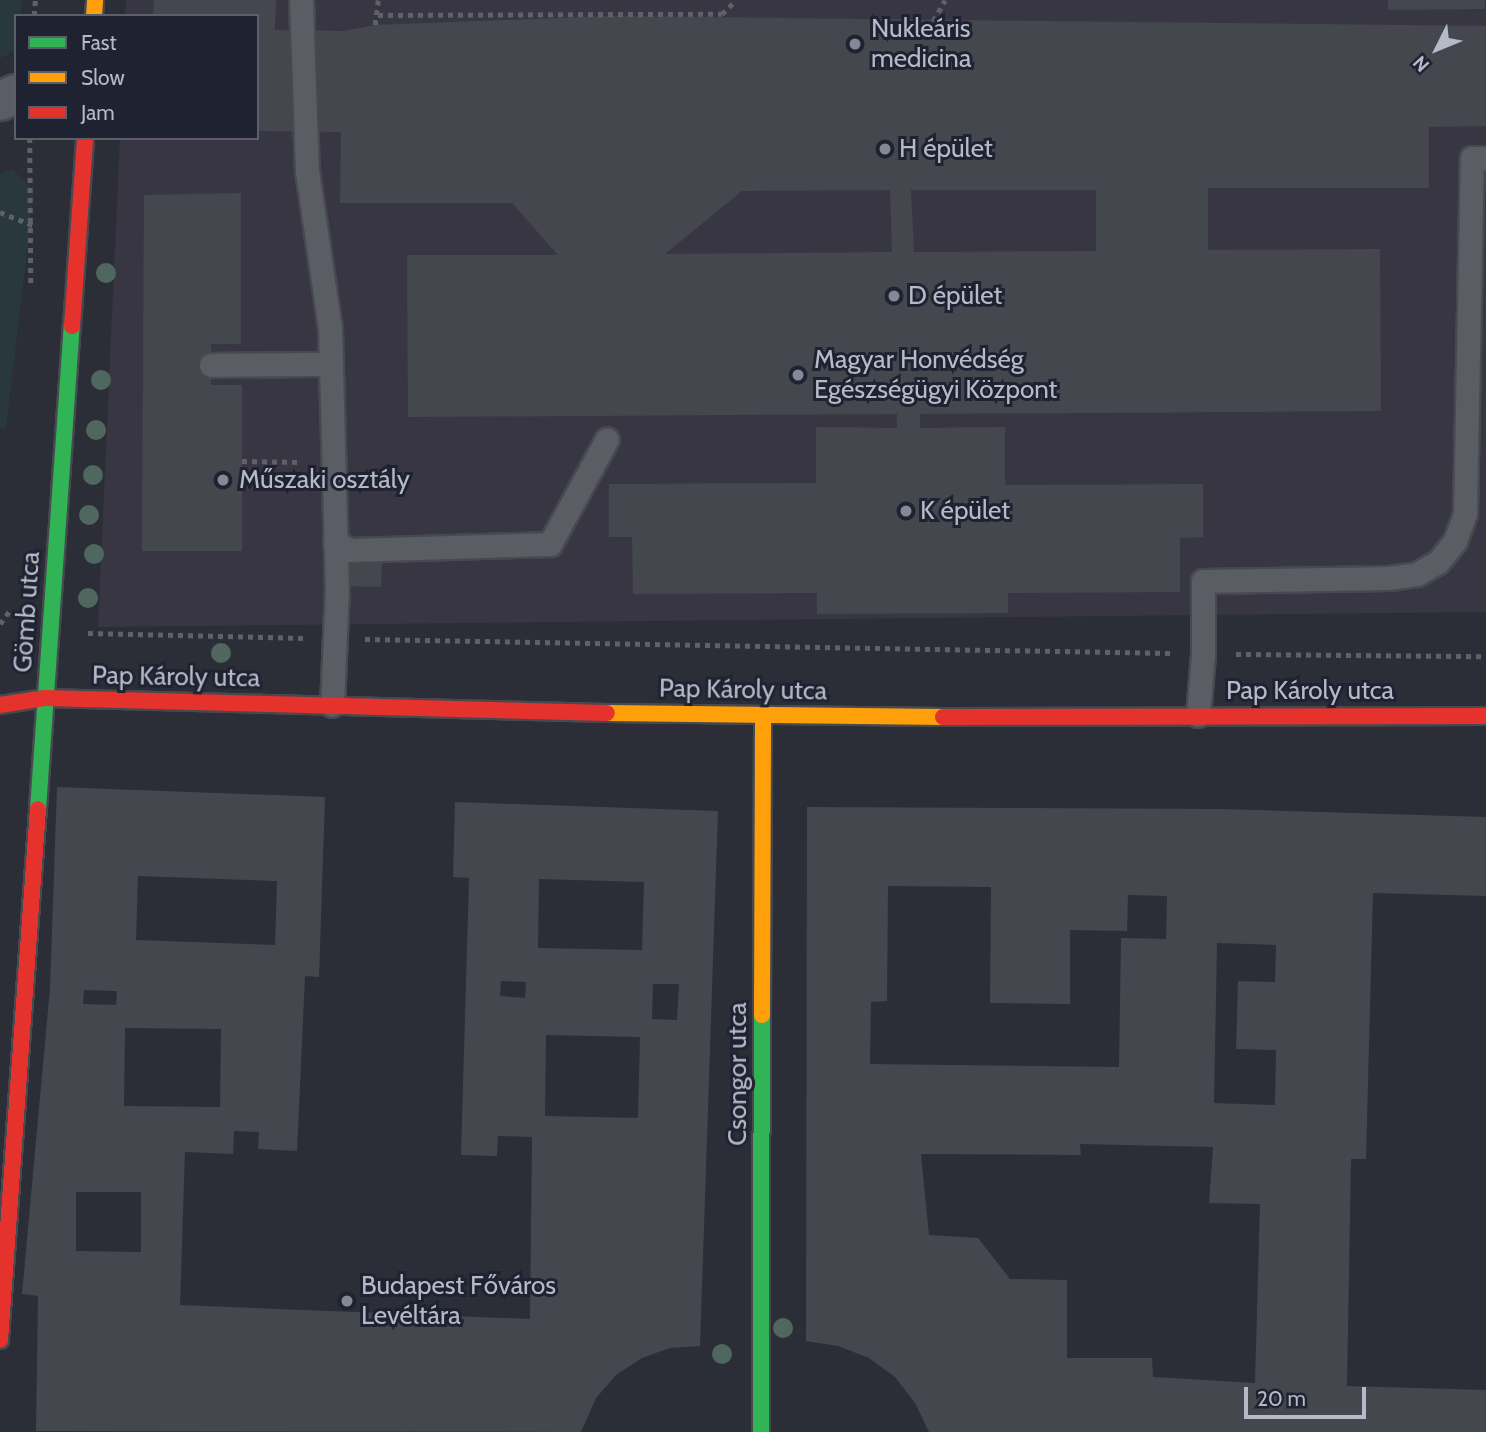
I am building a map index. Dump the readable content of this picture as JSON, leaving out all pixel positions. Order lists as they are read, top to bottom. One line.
{"streets":{"street":["Gömb utca","Pap Károly utca","Csongor utca"]},"crossings":[["Gömb utca","Pap Károly utca"],["Pap Károly utca","Csongor utca"]],"places":["Nukleáris medicina","H épület","D épület","Magyar Honvédség Egészségügyi Központ","Műszaki osztály","K épület","Budapest Főváros Levéltára"],"legend":["Fast","Slow","Jam"],"scale_bar":"20 m","north":"bottom left"}
